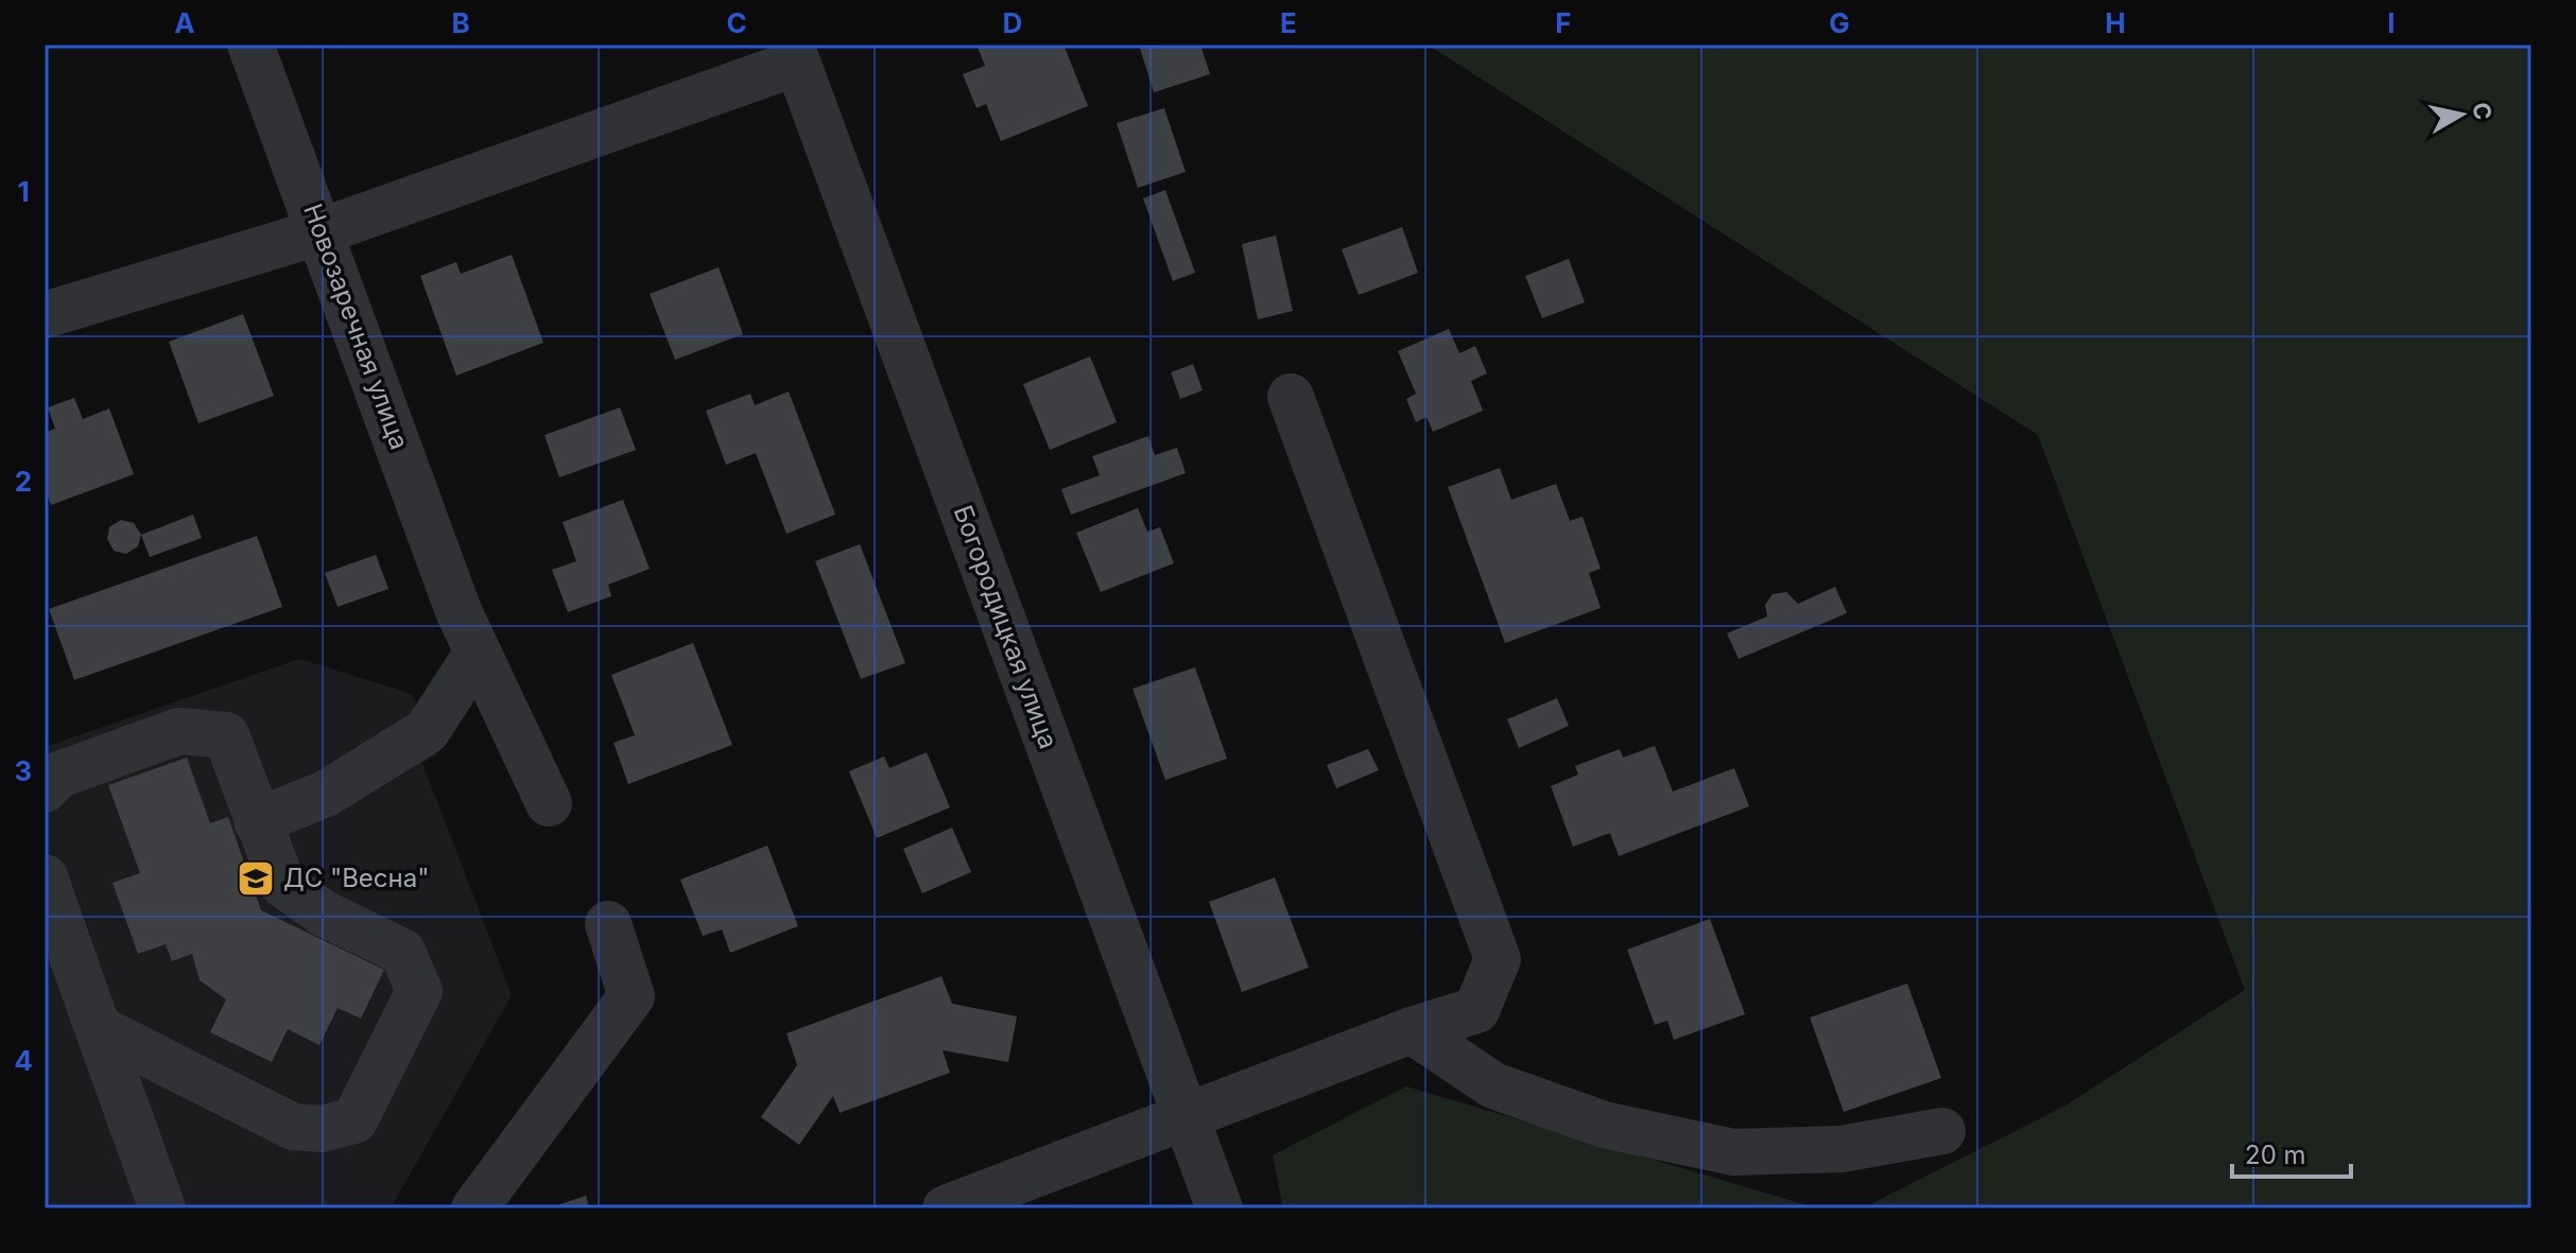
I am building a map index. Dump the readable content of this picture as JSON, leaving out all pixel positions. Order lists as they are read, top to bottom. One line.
{"streets":{"street":["Новозаречная улица","Богородицкая улица"]},"places":{"school or university":["ДС \"Весна\""]},"scale_bar":"20 m","north":"right","grid":{"columns":["A","B","C","D","E","F","G","H","I"],"rows":["1","2","3","4"]}}
